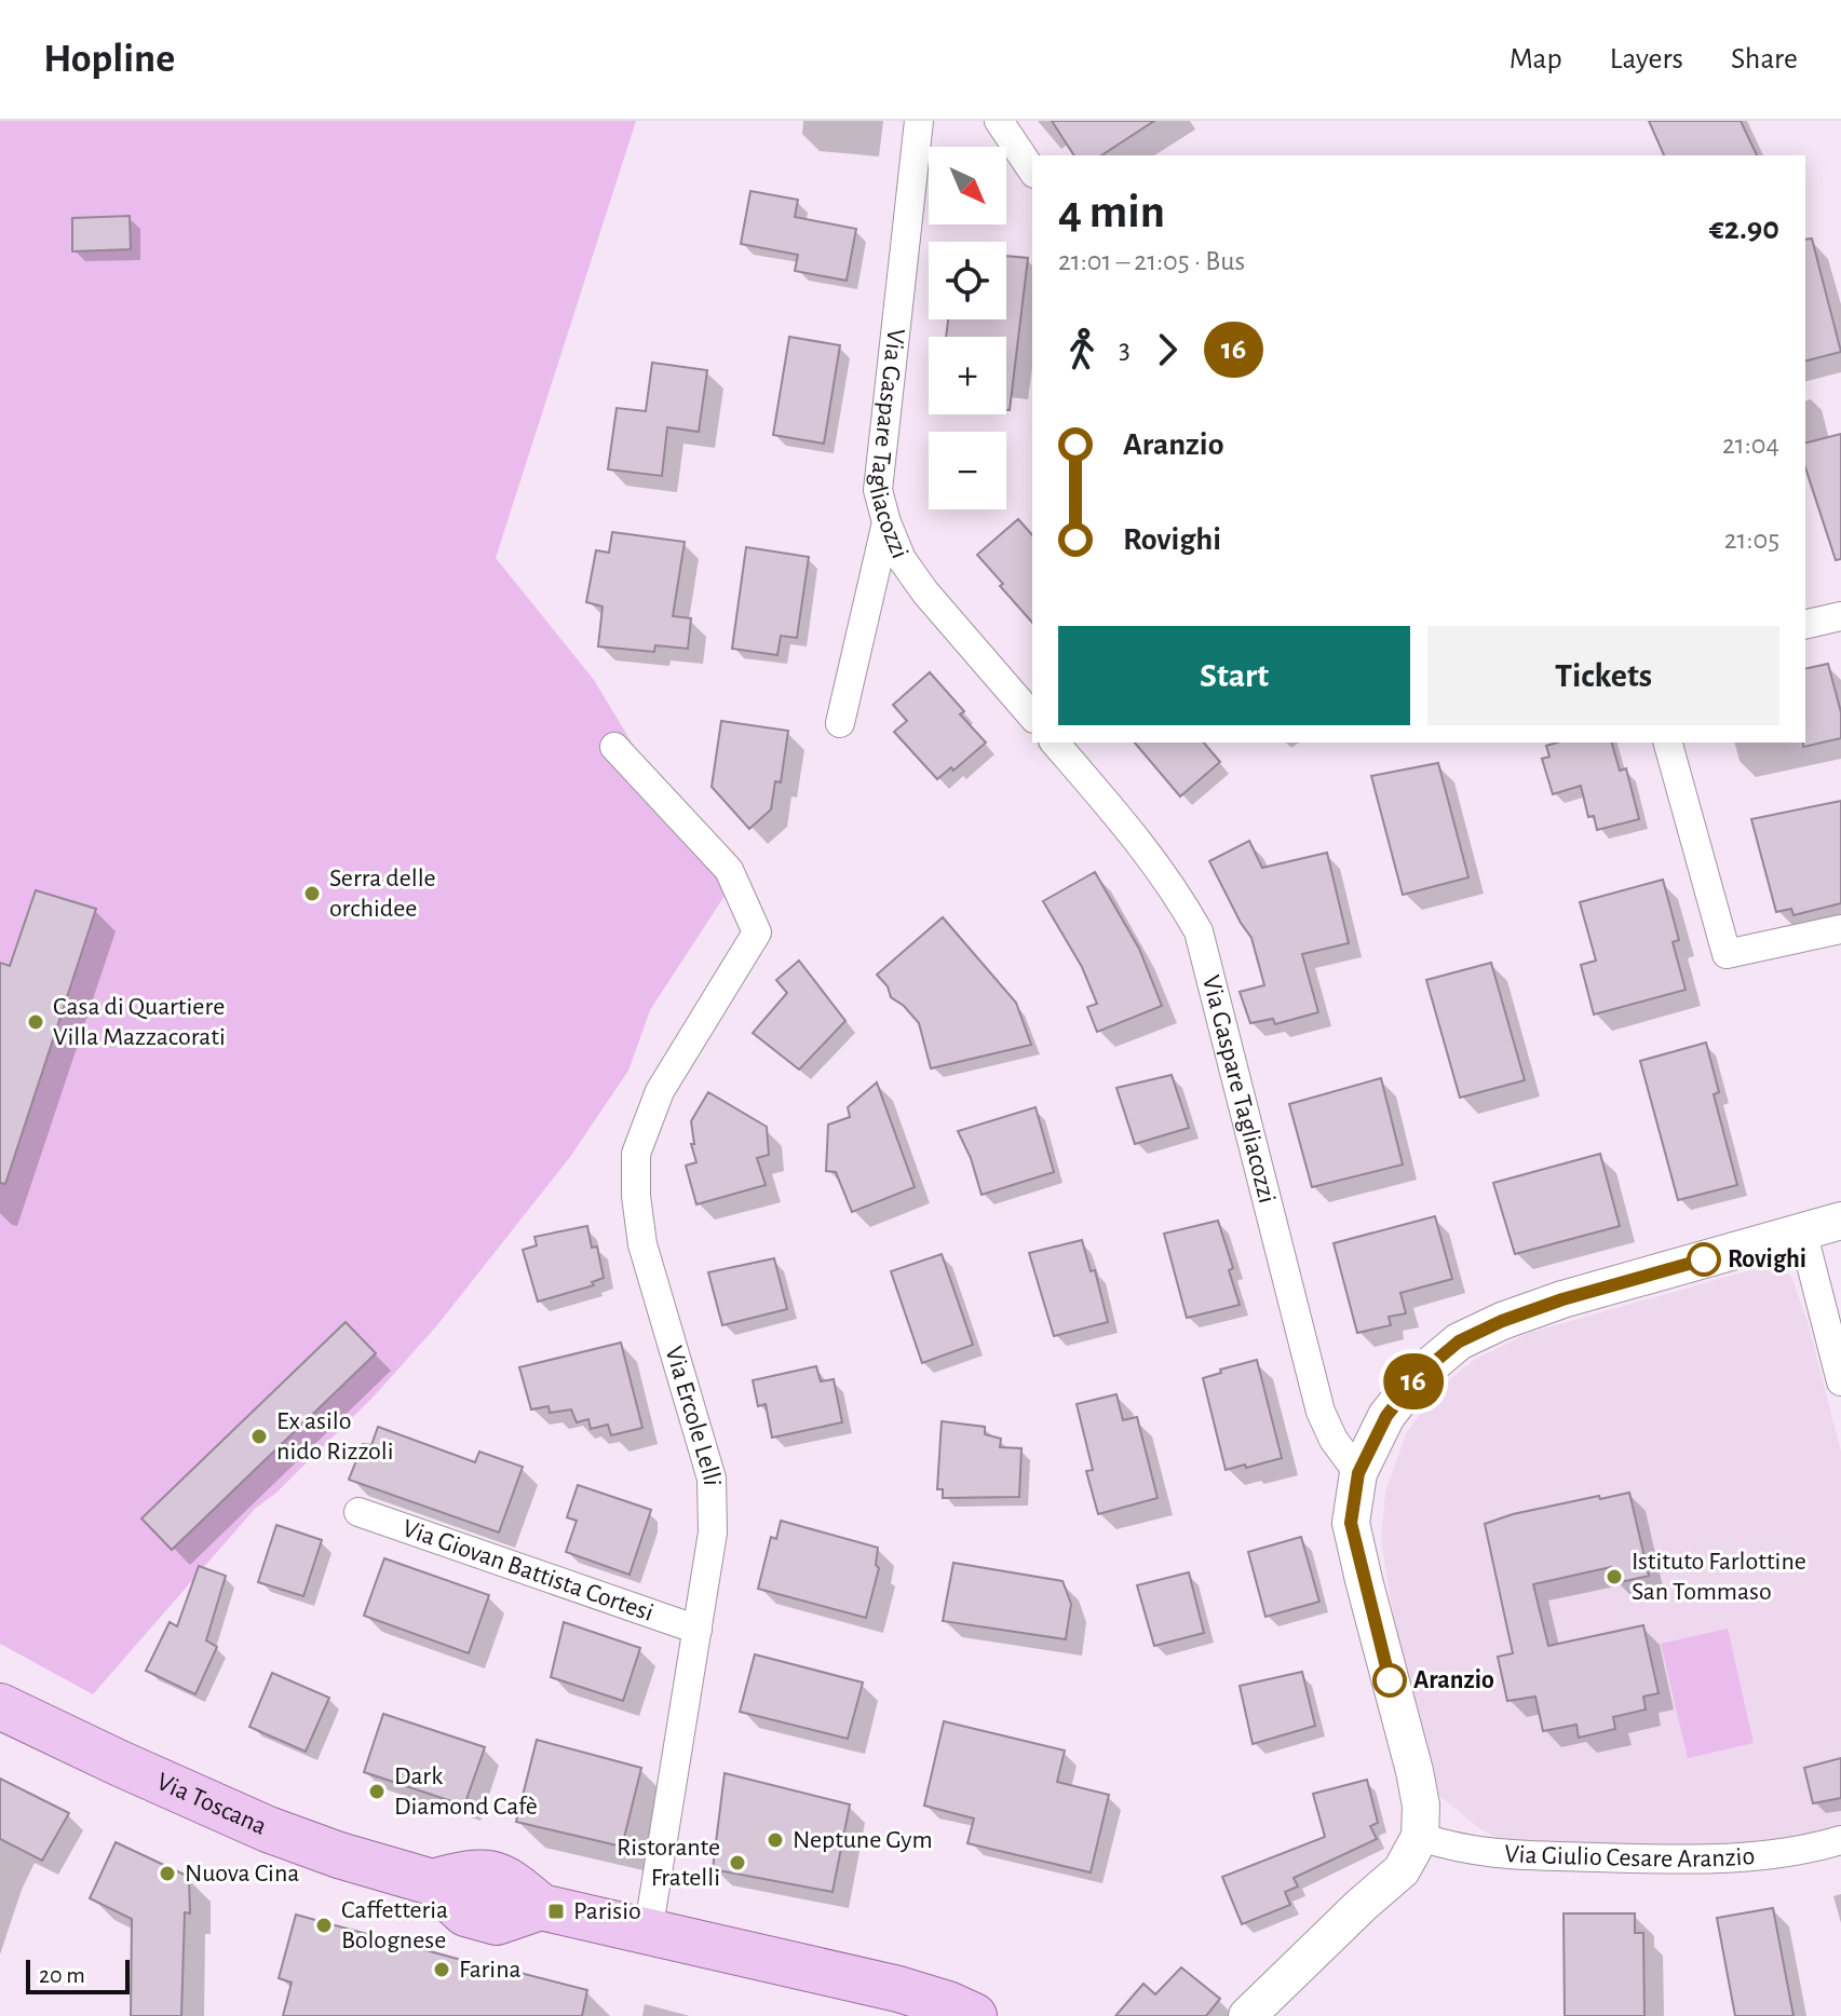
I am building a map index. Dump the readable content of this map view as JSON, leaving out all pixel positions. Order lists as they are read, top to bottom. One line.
{"streets":{"main road":["Via Toscana"],"street":["Via Gaspare Tagliacozzi","Via Ercole Lelli","Via Giovan Battista Cortesi","Via Giulio Cesare Aranzio"]},"crossings":[["Via Ercole Lelli","Via Giovan Battista Cortesi"],["Via Ercole Lelli","Via Toscana"]],"places":{"other":["Serra delle orchidee","Casa di Quartiere Villa Mazzacorati","Rovighi","Ex asilo nido Rizzoli","Istituto Farlottine San Tommaso","Aranzio","Dark Diamond Cafè","Neptune Gym","Ristorante Fratelli","Nuova Cina","Caffetteria Bolognese","Farina"],"transit":["Parisio"]},"lines":["bus line 16"],"scale_bar":"20 m","north":"bottom right","page":{"header":"Hopline","nav":["Map","Layers","Share"],"on_map":"16","map_buttons":["+","−"],"heading":["4 min","21:01 – 21:05 · Bus","€2.90"],"legs":["3","16"],"list":[{"name":"Aranzio","value":"21:04"},{"name":"Rovighi","value":"21:05"}],"buttons":["Start","Tickets"],"scale":"20 m"}}
